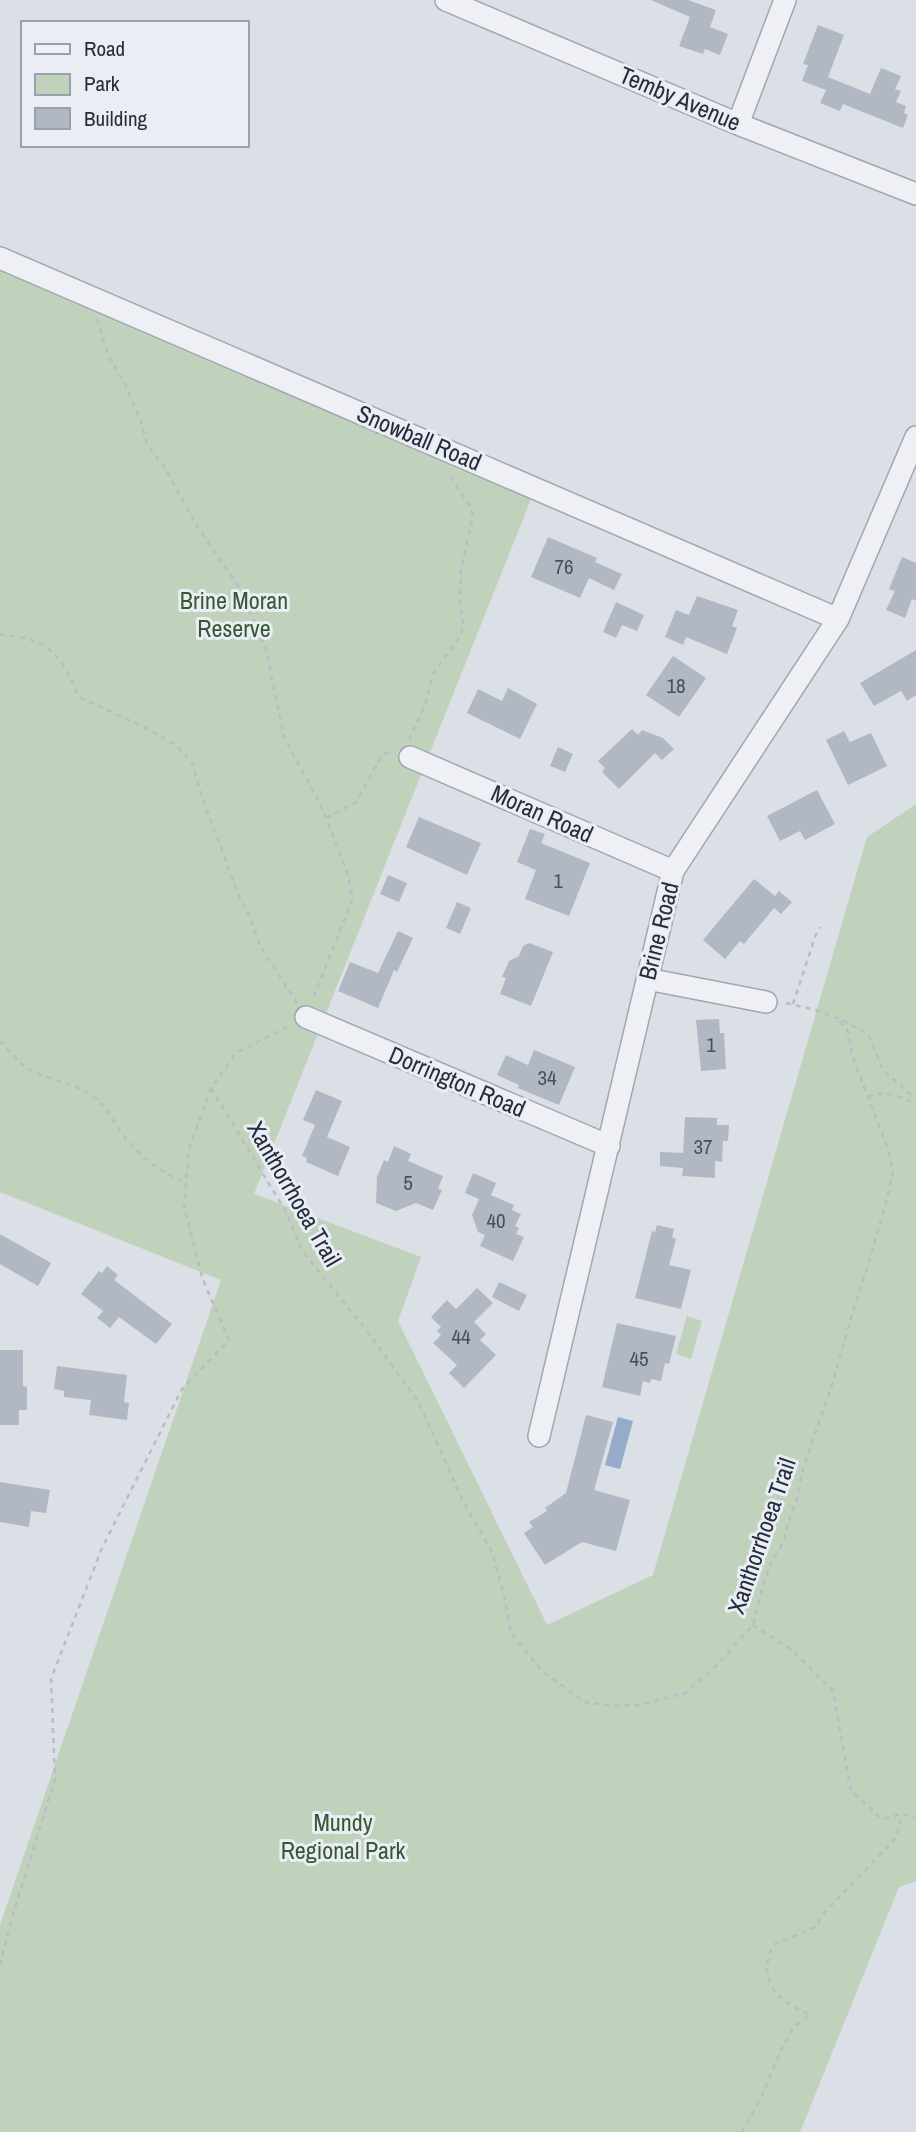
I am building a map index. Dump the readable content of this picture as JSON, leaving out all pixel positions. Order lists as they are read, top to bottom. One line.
{"streets":{"street":["Temby Avenue","Snowball Road","Moran Road","Brine Road","Dorrington Road"],"path":["Xanthorrhoea Trail"]},"crossings":[["Snowball Road","Brine Road"],["Moran Road","Brine Road"],["Brine Road","Dorrington Road"]],"parks":["Brine Moran Reserve","Mundy Regional Park"],"house_numbers":["76","18","1","1","34","37","5","40","44","45"],"legend":["Road","Park","Building"]}
